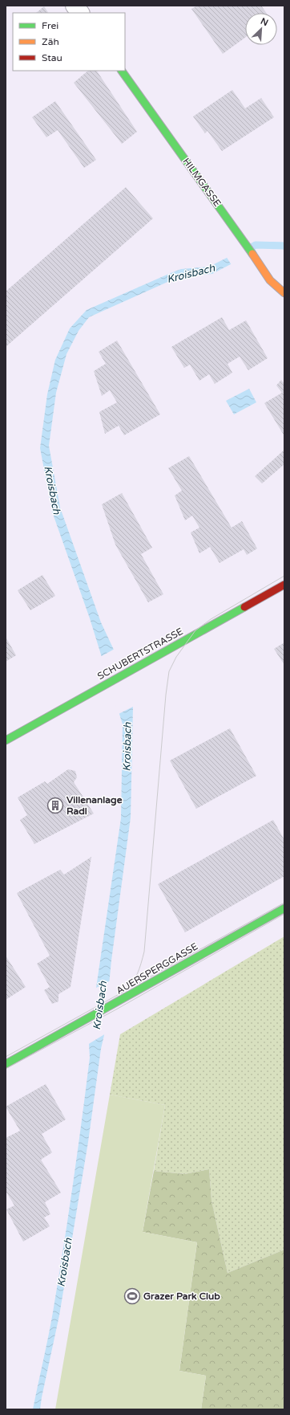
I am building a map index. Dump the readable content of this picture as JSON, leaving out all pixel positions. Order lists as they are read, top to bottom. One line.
{"streets":{"street":["HILMGASSE","SCHUBERTSTRASSE","AUERSPERGGASSE"]},"water":["Kroisbach"],"places":{"building":["Villenanlage Radl"],"sports":["Grazer Park Club"]},"legend":["Frei","Zäh","Stau"],"north":"top right"}
